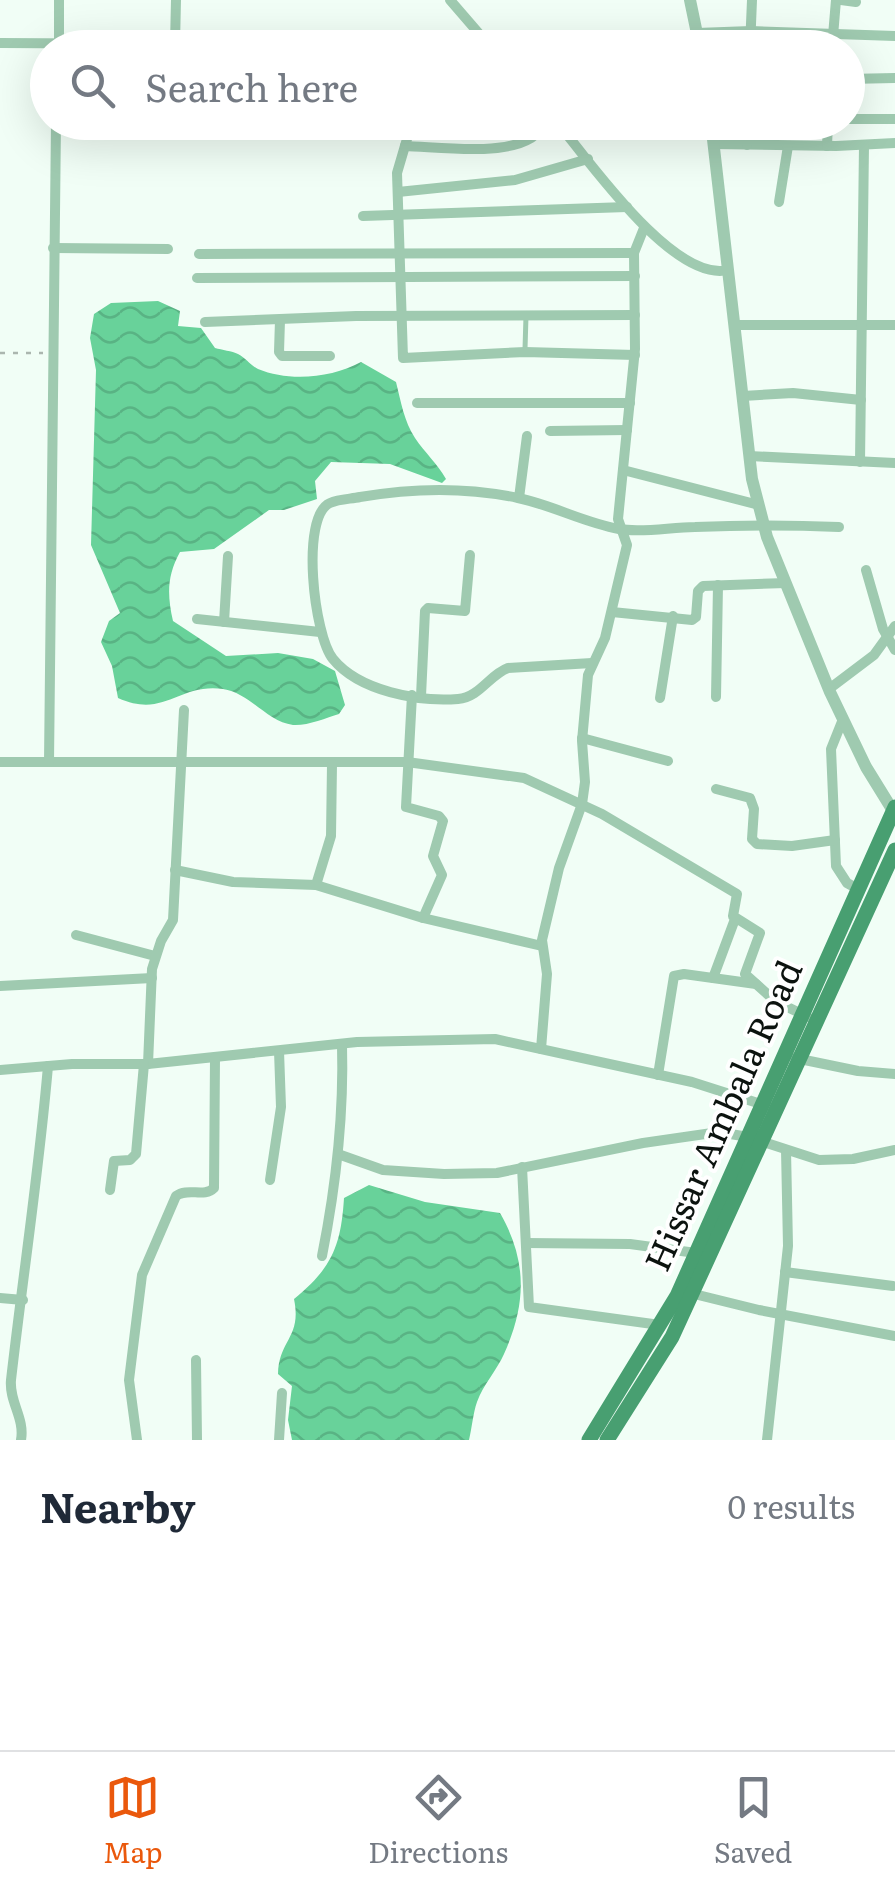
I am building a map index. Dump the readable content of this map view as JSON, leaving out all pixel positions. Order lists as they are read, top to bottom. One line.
{"streets":{"main road":["Hissar Ambala Road"]},"page":{"search":"Search here","heading":["Nearby","0 results"],"nav":["Map","Directions","Saved"]}}
